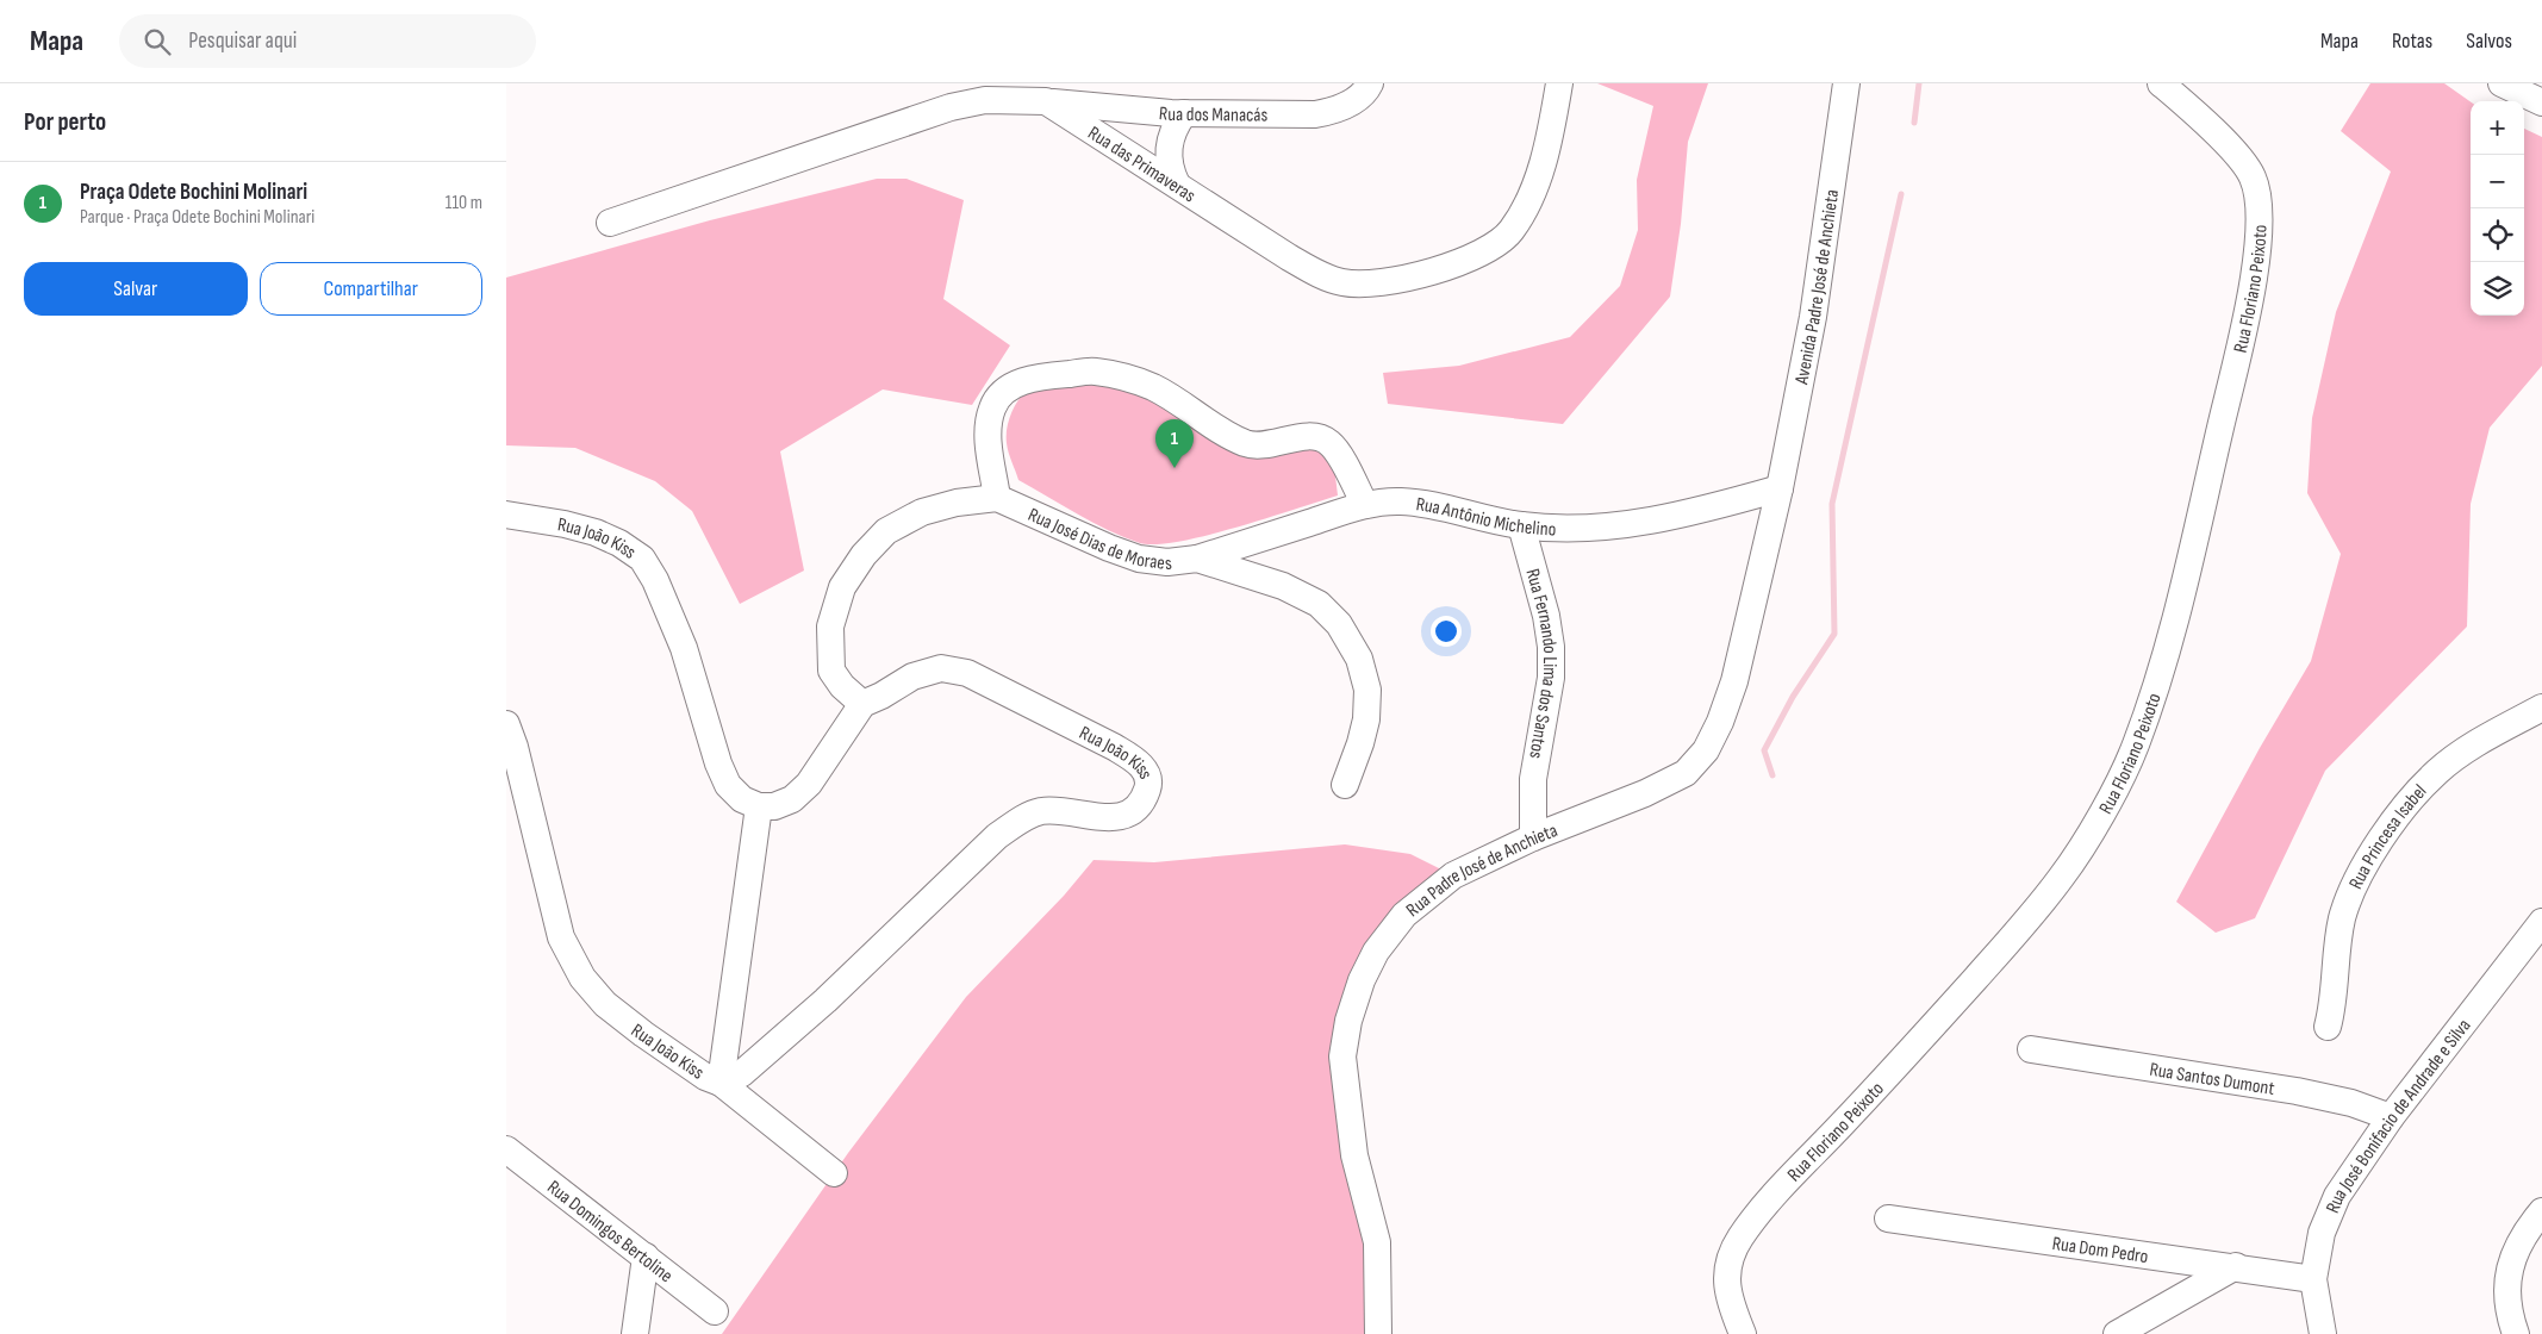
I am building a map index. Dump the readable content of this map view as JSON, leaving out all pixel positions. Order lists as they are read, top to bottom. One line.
{"streets":{"street":["Rua dos Manacás","Rua das Primaveras","Avenida Padre José de Anchieta","Rua Floriano Peixoto","Rua Antônio Michelino","Rua José Dias de Moraes","Rua João Kiss","Rua Fernando Lima dos Santos","Rua Princesa Isabel","Rua Padre José de Anchieta","Rua Santos Dumont","Rua José Bonifacio de Andrade e Silva","Rua Domingos Bertoline","Rua Dom Pedro"]},"crossings":[["Rua dos Manacás","Rua das Primaveras"],["Avenida Padre José de Anchieta","Rua Antônio Michelino"],["Avenida Padre José de Anchieta","Rua Padre José de Anchieta"],["Rua Antônio Michelino","Rua José Dias de Moraes"],["Rua Antônio Michelino","Rua Fernando Lima dos Santos"],["Rua Antônio Michelino","Rua Padre José de Anchieta"],["Rua Fernando Lima dos Santos","Rua Padre José de Anchieta"],["Rua Santos Dumont","Rua José Bonifacio de Andrade e Silva"],["Rua José Bonifacio de Andrade e Silva","Rua Dom Pedro"]],"page":{"header":"Mapa","search":"Pesquisar aqui","nav":["Mapa","Rotas","Salvos"],"heading":"Por perto","map_buttons":["+","−"],"list":[{"mark":"1","name":"Praça Odete Bochini Molinari","note":"Parque · Praça Odete Bochini Molinari","value":"110 m"}],"buttons":["Salvar","Compartilhar"],"pins":"1"}}
